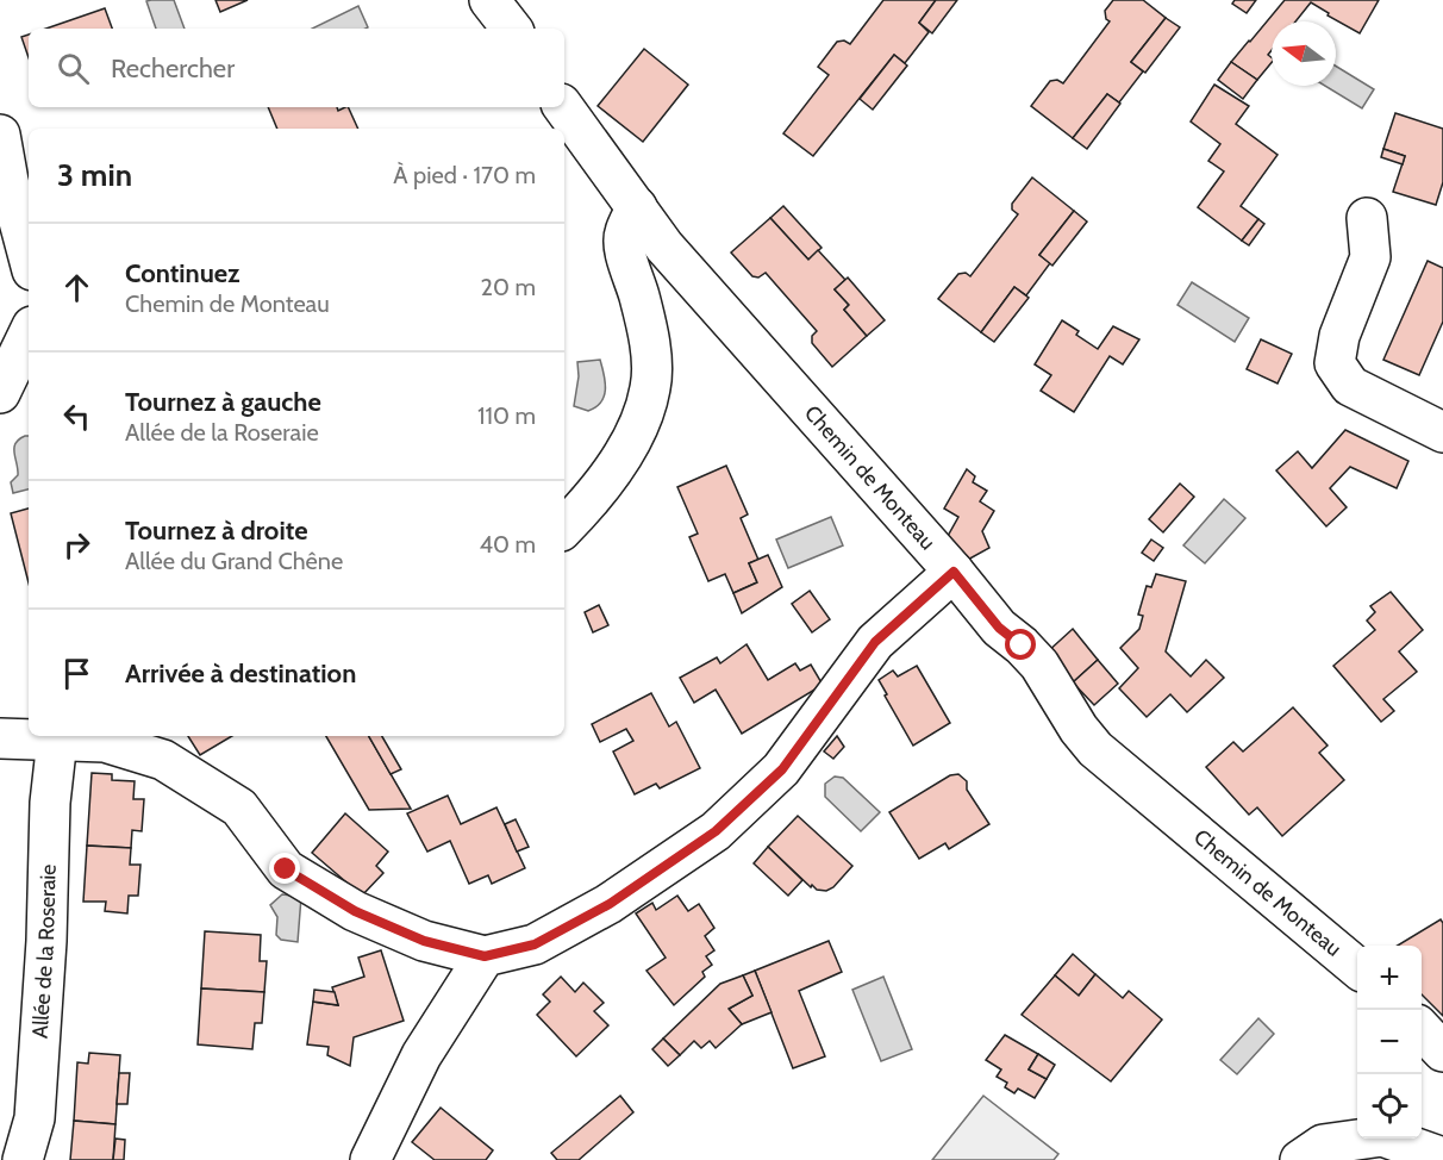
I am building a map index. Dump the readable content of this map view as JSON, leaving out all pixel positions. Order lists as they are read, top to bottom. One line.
{"streets":{"street":["Chemin de Monteau","Allée de la Roseraie"]},"north":"left","page":{"search":"Rechercher","heading":["3 min","À pied · 170 m"],"list":[["Continuez","Chemin de Monteau","20 m"],["Tournez à gauche","Allée de la Roseraie","110 m"],["Tournez à droite","Allée du Grand Chêne","40 m"],"Arrivée à destination"],"map_buttons":["+","−"]}}
